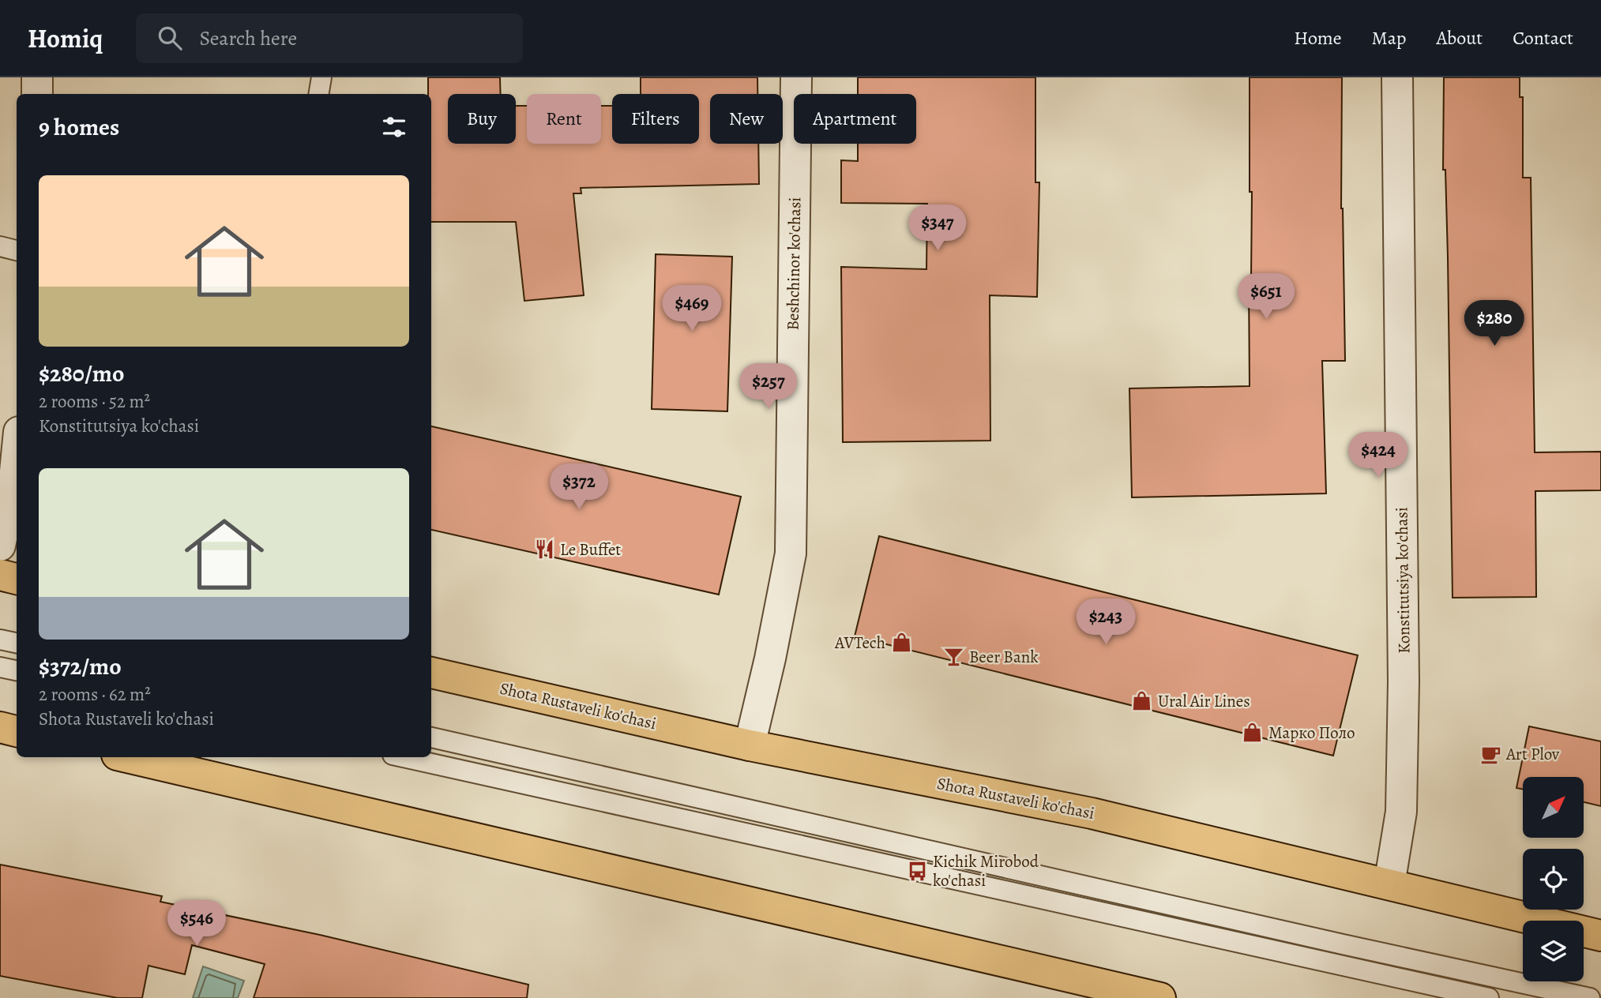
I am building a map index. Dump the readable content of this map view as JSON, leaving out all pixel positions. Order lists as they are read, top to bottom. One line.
{"streets":{"main road":["Shota Rustaveli ko'chasi"],"street":["Beshchinor ko'chasi","Konstitutsiya ko'chasi"]},"crossings":[["Beshchinor ko'chasi","Shota Rustaveli ko'chasi"],["Konstitutsiya ko'chasi","Shota Rustaveli ko'chasi"]],"places":{"restaurant":["Le Buffet"],"shop":["AVTech","Ural Air Lines","Марко Поло"],"bar":["Beer Bank"],"cafe":["Art Plov"],"bus stop":["Kichik Mirobod ko'chasi"]},"north":"top right","page":{"header":"Homiq","search":"Search here","nav":["Home","Map","About","Contact"],"chip":["Buy","Rent","Filters","New","Apartment"],"heading":"9 homes","list":[{"name":"$280/mo","note":"2 rooms · 52 m² · Konstitutsiya ko'chasi"},{"name":"$372/mo","note":"2 rooms · 62 m² · Shota Rustaveli ko'chasi"}],"price":["$347","$651","$469","$280","$257","$424","$372","$243","$546"]}}
